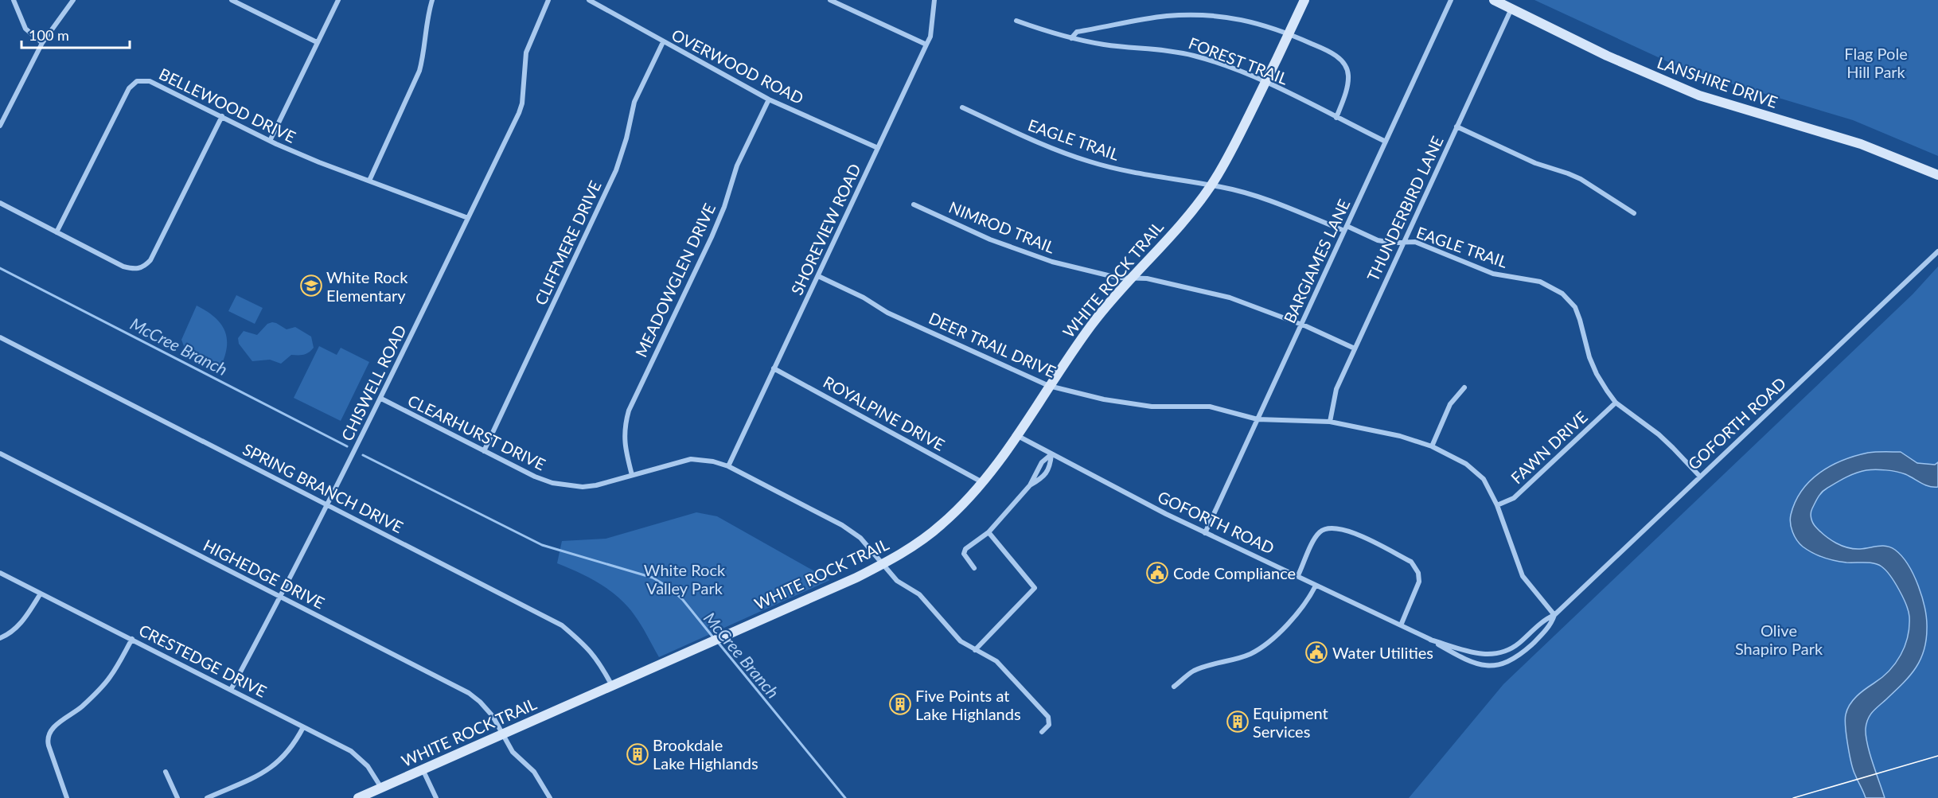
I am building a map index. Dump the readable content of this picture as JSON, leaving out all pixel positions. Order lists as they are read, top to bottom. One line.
{"streets":{"street":["FOREST TRAIL","OVERWOOD ROAD","LANSHIRE DRIVE","BELLEWOOD DRIVE","EAGLE TRAIL","THUNDERBIRD LANE","NIMROD TRAIL","SHOREVIEW ROAD","CLIFFMERE DRIVE","BARGIAMES LANE","WHITE ROCK TRAIL","MEADOWGLEN DRIVE","DEER TRAIL DRIVE","CHISWELL ROAD","ROYALPINE DRIVE","GOFORTH ROAD","CLEARHURST DRIVE","FAWN DRIVE","SPRING BRANCH DRIVE","HIGHEDGE DRIVE","CRESTEDGE DRIVE"]},"crossings":[["FOREST TRAIL","BARGIAMES LANE"],["FOREST TRAIL","WHITE ROCK TRAIL"],["OVERWOOD ROAD","SHOREVIEW ROAD"],["OVERWOOD ROAD","CLIFFMERE DRIVE"],["OVERWOOD ROAD","MEADOWGLEN DRIVE"],["LANSHIRE DRIVE","THUNDERBIRD LANE"],["BELLEWOOD DRIVE","CHISWELL ROAD"],["EAGLE TRAIL","THUNDERBIRD LANE"],["EAGLE TRAIL","BARGIAMES LANE"],["EAGLE TRAIL","WHITE ROCK TRAIL"],["EAGLE TRAIL","GOFORTH ROAD"],["EAGLE TRAIL","FAWN DRIVE"],["THUNDERBIRD LANE","NIMROD TRAIL"],["THUNDERBIRD LANE","DEER TRAIL DRIVE"],["NIMROD TRAIL","BARGIAMES LANE"],["NIMROD TRAIL","WHITE ROCK TRAIL"],["SHOREVIEW ROAD","DEER TRAIL DRIVE"],["SHOREVIEW ROAD","ROYALPINE DRIVE"],["SHOREVIEW ROAD","CLEARHURST DRIVE"],["CLIFFMERE DRIVE","CLEARHURST DRIVE"],["BARGIAMES LANE","DEER TRAIL DRIVE"],["BARGIAMES LANE","GOFORTH ROAD"],["WHITE ROCK TRAIL","DEER TRAIL DRIVE"],["WHITE ROCK TRAIL","ROYALPINE DRIVE"],["WHITE ROCK TRAIL","GOFORTH ROAD"],["WHITE ROCK TRAIL","CLEARHURST DRIVE"],["WHITE ROCK TRAIL","SPRING BRANCH DRIVE"],["WHITE ROCK TRAIL","HIGHEDGE DRIVE"],["WHITE ROCK TRAIL","CRESTEDGE DRIVE"],["MEADOWGLEN DRIVE","CLEARHURST DRIVE"],["DEER TRAIL DRIVE","GOFORTH ROAD"],["DEER TRAIL DRIVE","FAWN DRIVE"],["CHISWELL ROAD","CLEARHURST DRIVE"],["CHISWELL ROAD","SPRING BRANCH DRIVE"],["CHISWELL ROAD","HIGHEDGE DRIVE"],["CHISWELL ROAD","CRESTEDGE DRIVE"]],"water":["McCree Branch"],"parks":["Flag Pole Hill Park","White Rock Valley Park","Olive Shapiro Park"],"places":{"school or university":["White Rock Elementary"],"public building":["Code Compliance","Water Utilities"],"building":["Five Points at Lake Highlands","Equipment Services","Brookdale Lake Highlands"]},"scale_bar":"100 m"}
